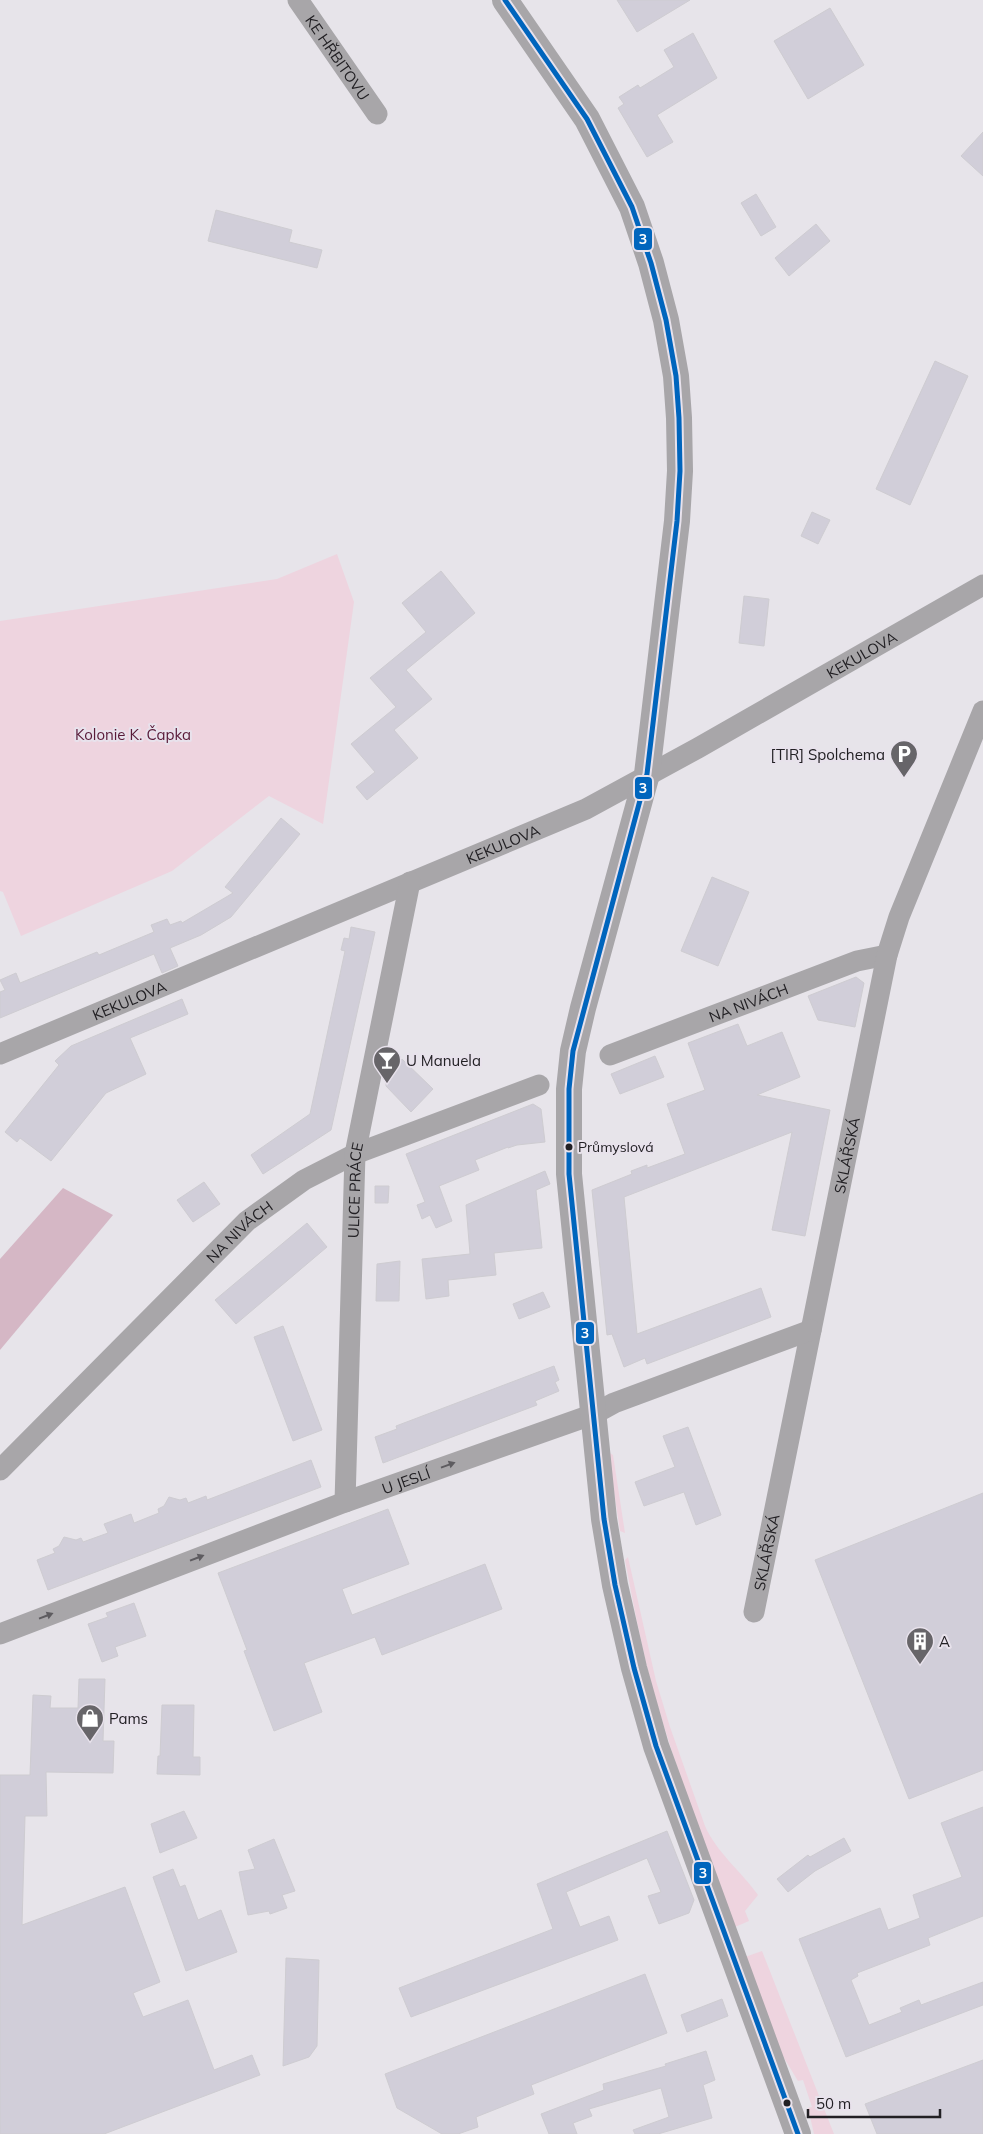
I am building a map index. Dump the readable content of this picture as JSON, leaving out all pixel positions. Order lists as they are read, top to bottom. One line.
{"streets":{"street":["KE HŘBITOVU","KEKULOVA","NA NIVÁCH","SKLÁŘSKÁ","ULICE PRÁCE","U JESLÍ"]},"crossings":[["KEKULOVA","ULICE PRÁCE"],["NA NIVÁCH","SKLÁŘSKÁ"],["NA NIVÁCH","ULICE PRÁCE"],["SKLÁŘSKÁ","U JESLÍ"],["ULICE PRÁCE","U JESLÍ"]],"one_way":["U JESLÍ"],"parks":["Kolonie K. Čapka"],"places":{"parking":["[TIR] Spolchema"],"bar":["U Manuela"],"other":["Průmyslová"],"building":["A"],"shop":["Pams"]},"lines":["transit line 3"],"scale_bar":"50 m"}
